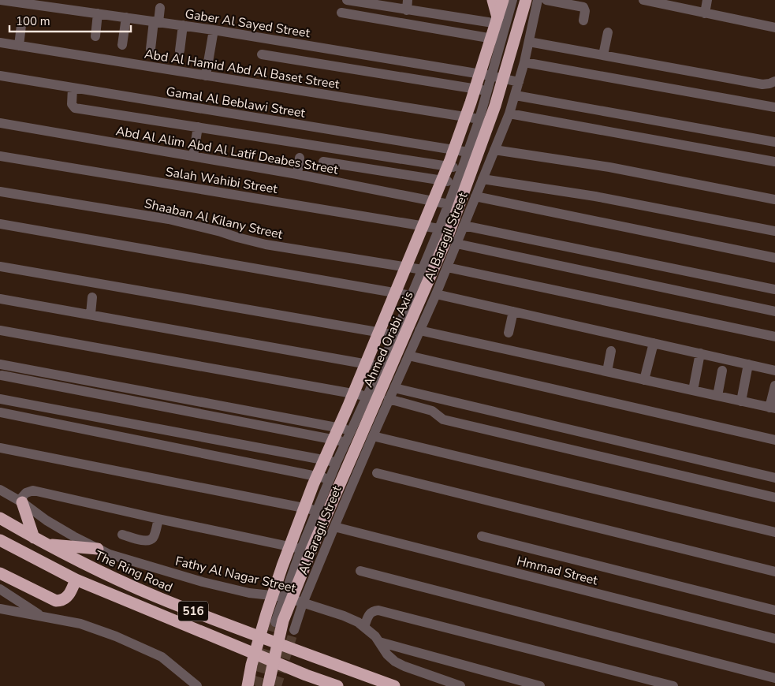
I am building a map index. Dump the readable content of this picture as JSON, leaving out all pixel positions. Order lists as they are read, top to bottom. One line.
{"streets":{"highway":["Ahmed Orabi Axis","The Ring Road","516"],"street":["Gaber Al Sayed Street","Abd Al Hamid Abd Al Baset Street","Gamal Al Beblawi Street","Abd Al Alim Abd Al Latif Deabes Street","Salah Wahibi Street","Shaaban Al Kilany Street","Al Baragil Street","Hmmad Street","Fathy Al Nagar Street"]},"crossings":[["Gaber Al Sayed Street","Al Baragil Street"],["Abd Al Hamid Abd Al Baset Street","Al Baragil Street"],["Gamal Al Beblawi Street","Al Baragil Street"],["Abd Al Alim Abd Al Latif Deabes Street","Al Baragil Street"],["Salah Wahibi Street","Al Baragil Street"],["Shaaban Al Kilany Street","Al Baragil Street"],["Al Baragil Street","Ahmed Orabi Axis"],["Al Baragil Street","Hmmad Street"],["Al Baragil Street","Fathy Al Nagar Street"]],"scale_bar":"100 m"}
